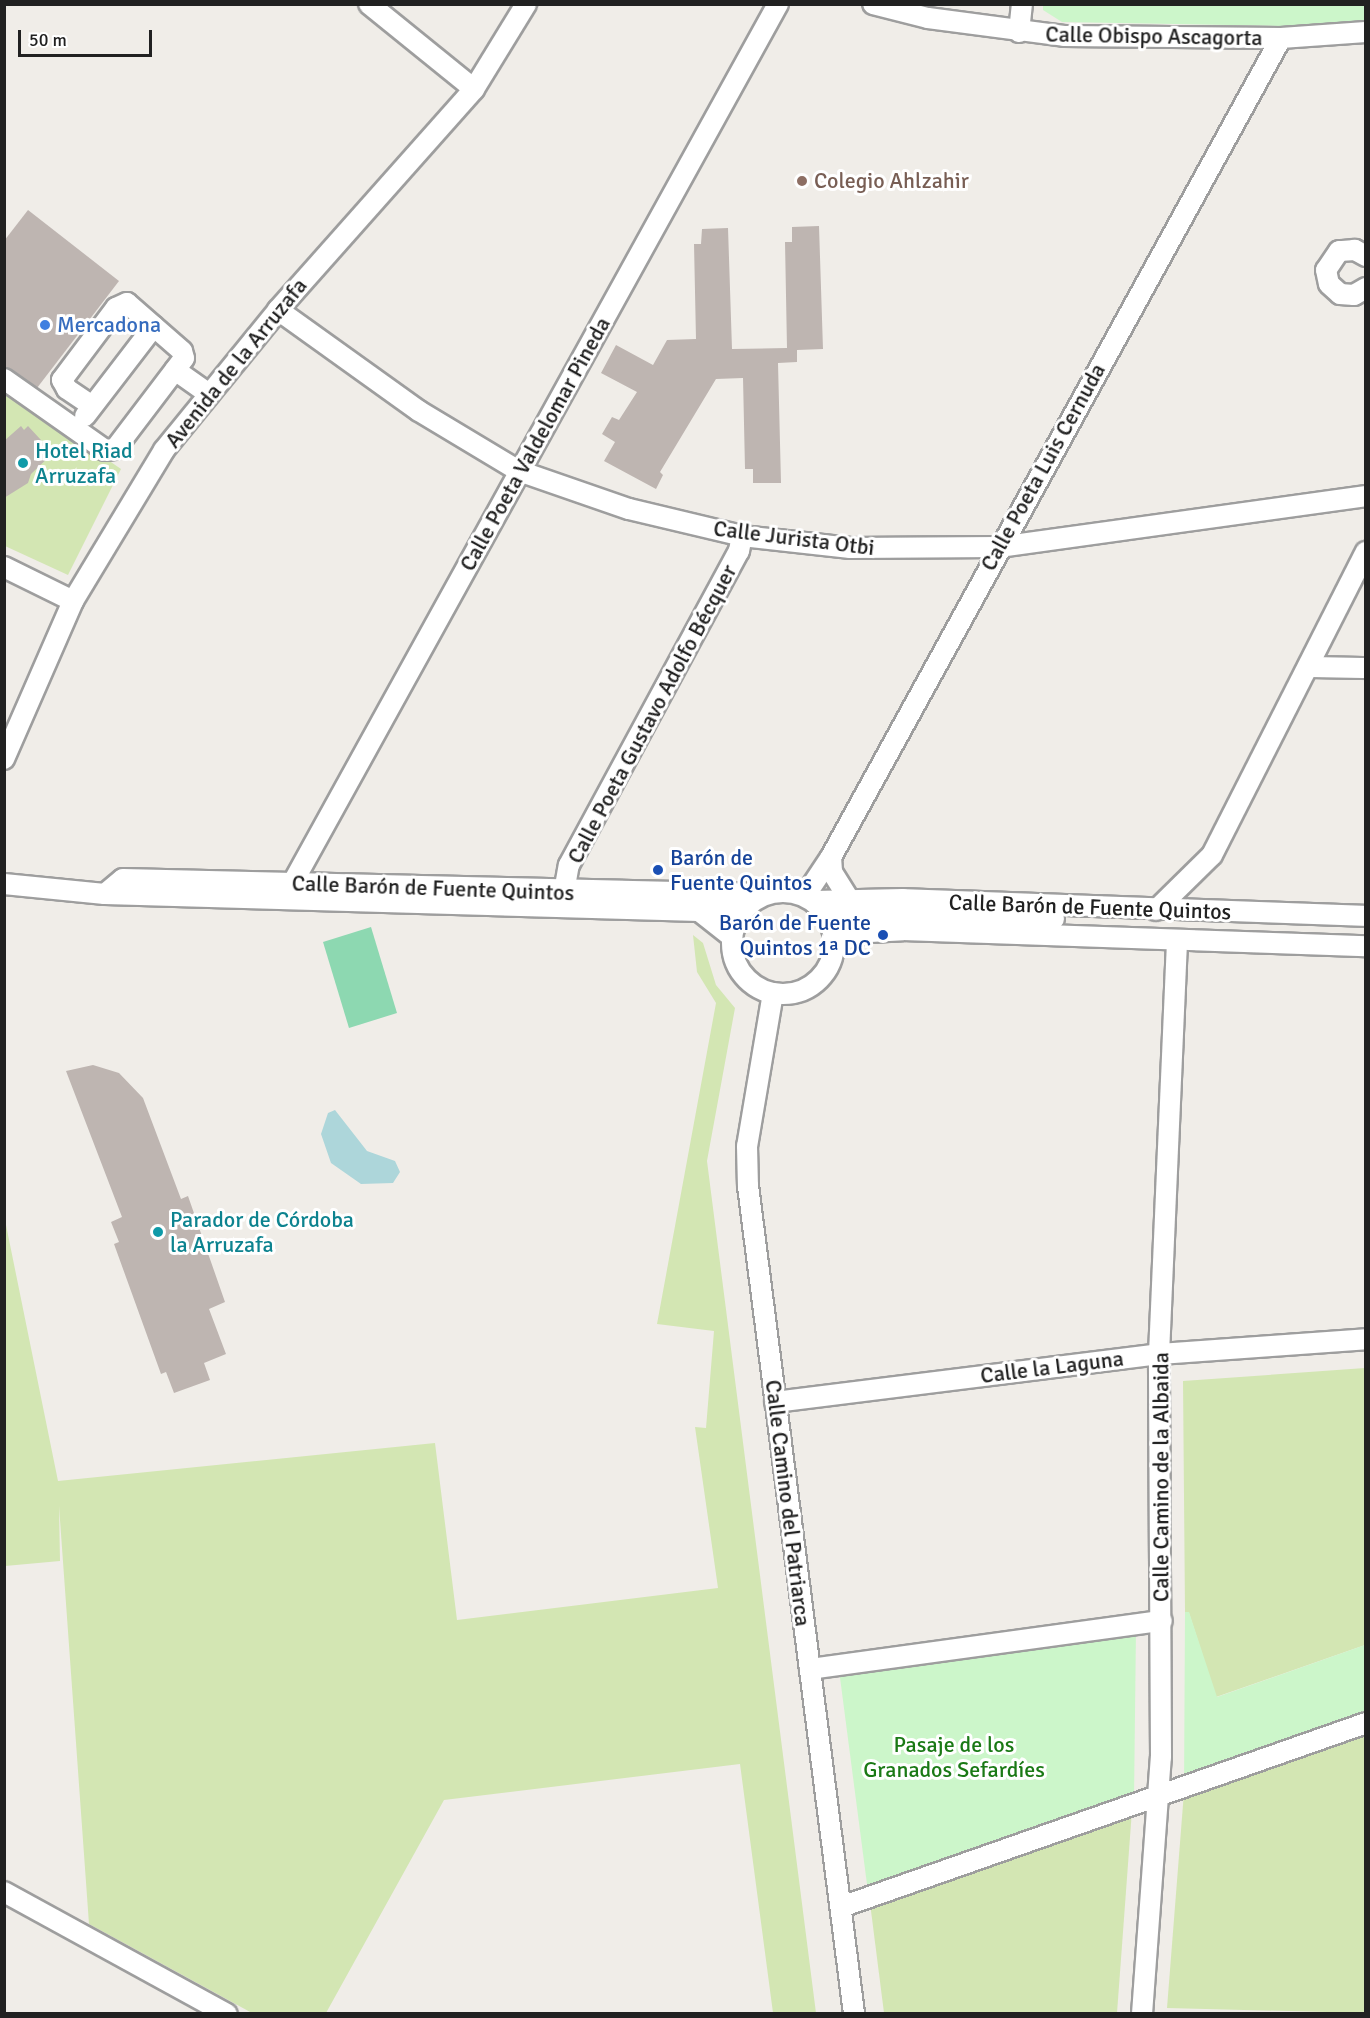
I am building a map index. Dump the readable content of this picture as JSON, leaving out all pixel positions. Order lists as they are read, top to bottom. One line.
{"streets":{"street":["Calle Obispo Ascagorta","Avenida de la Arruzafa","Calle Poeta Valdelomar Pineda","Calle Poeta Luis Cernuda","Calle Jurista Otbi","Calle Poeta Gustavo Adolfo Bécquer","Calle Barón de Fuente Quintos","Calle la Laguna","Calle Camino de la Albaida","Calle Camino del Patriarca"]},"crossings":[["Calle Obispo Ascagorta","Calle Poeta Luis Cernuda"],["Avenida de la Arruzafa","Calle Jurista Otbi"],["Calle Poeta Valdelomar Pineda","Calle Jurista Otbi"],["Calle Poeta Valdelomar Pineda","Calle Barón de Fuente Quintos"],["Calle Poeta Luis Cernuda","Calle Jurista Otbi"],["Calle Poeta Luis Cernuda","Calle Barón de Fuente Quintos"],["Calle Poeta Luis Cernuda","Calle Camino del Patriarca"],["Calle Jurista Otbi","Calle Poeta Gustavo Adolfo Bécquer"],["Calle Poeta Gustavo Adolfo Bécquer","Calle Barón de Fuente Quintos"],["Calle Barón de Fuente Quintos","Calle Camino de la Albaida"],["Calle Barón de Fuente Quintos","Calle Camino del Patriarca"],["Calle la Laguna","Calle Camino de la Albaida"],["Calle la Laguna","Calle Camino del Patriarca"]],"parks":["Pasaje de los Granados Sefardíes"],"places":["Colegio Ahlzahir","Mercadona","Hotel Riad Arruzafa","Barón de Fuente Quintos","Barón de Fuente Quintos 1ª DC","Parador de Córdoba la Arruzafa"],"scale_bar":"50 m"}
